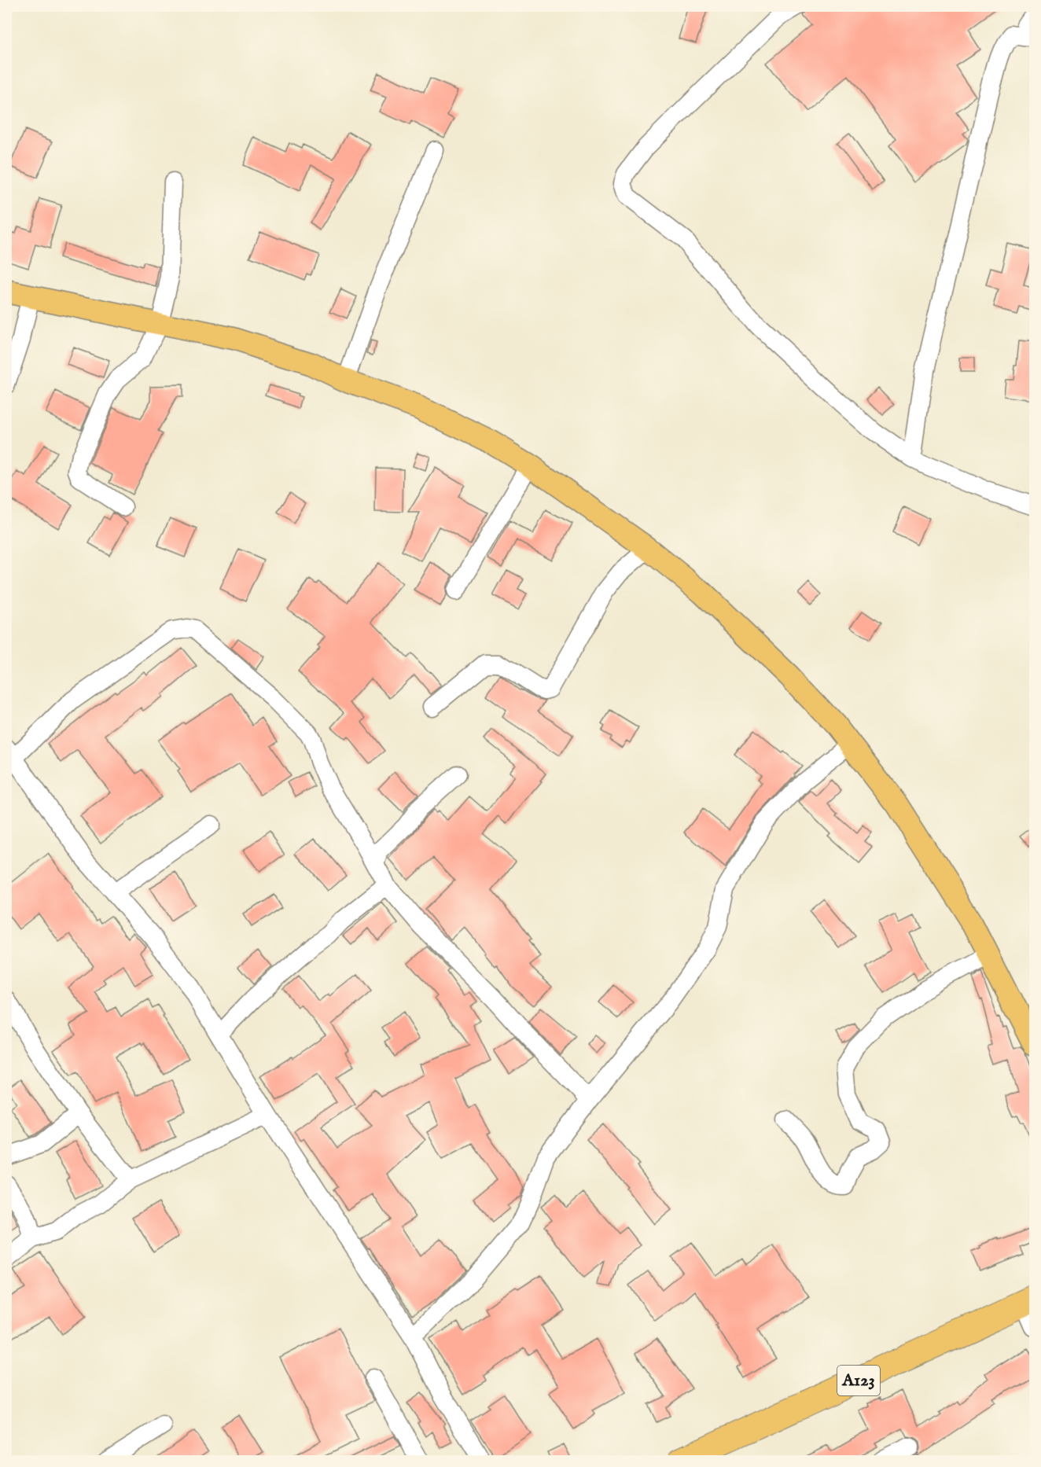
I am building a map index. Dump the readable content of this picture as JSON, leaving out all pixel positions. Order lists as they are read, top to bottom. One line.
{"streets":{"highway":["A123"]}}
